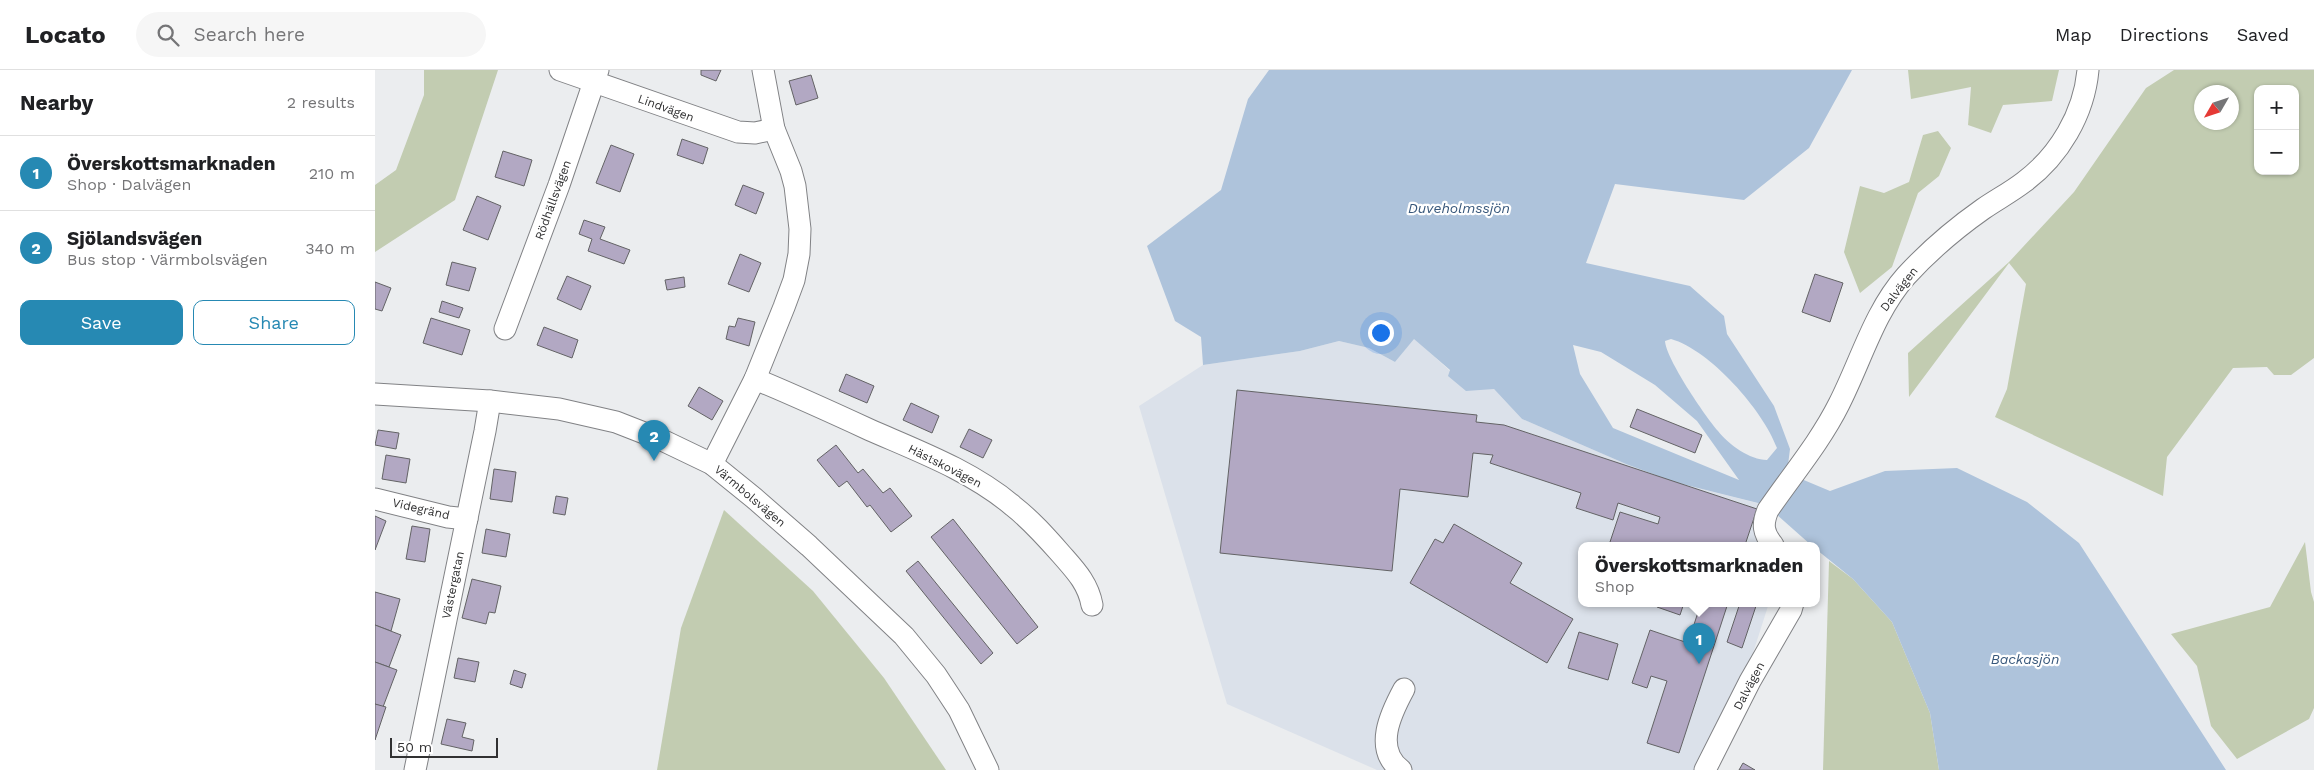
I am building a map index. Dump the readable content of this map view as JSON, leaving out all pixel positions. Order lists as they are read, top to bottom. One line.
{"streets":{"street":["Lindvägen","Rödhällsvägen","Dalvägen","Hästskovägen","Värmbolsvägen","Videgränd","Västergatan"]},"crossings":[["Lindvägen","Rödhällsvägen"],["Värmbolsvägen","Västergatan"],["Videgränd","Västergatan"]],"water":["Duveholmssjön","Backasjön"],"scale_bar":"50 m","north":"bottom left","page":{"header":"Locato","search":"Search here","nav":["Map","Directions","Saved"],"heading":["Nearby","2 results"],"map_buttons":["+","−"],"list":[{"mark":"1","name":"Överskottsmarknaden","note":"Shop · Dalvägen","value":"210 m"},{"mark":"2","name":"Sjölandsvägen","note":"Bus stop · Värmbolsvägen","value":"340 m"}],"buttons":["Save","Share"],"pins":["2","1"],"popup":["Överskottsmarknaden","Shop"],"scale":"50 m"}}
